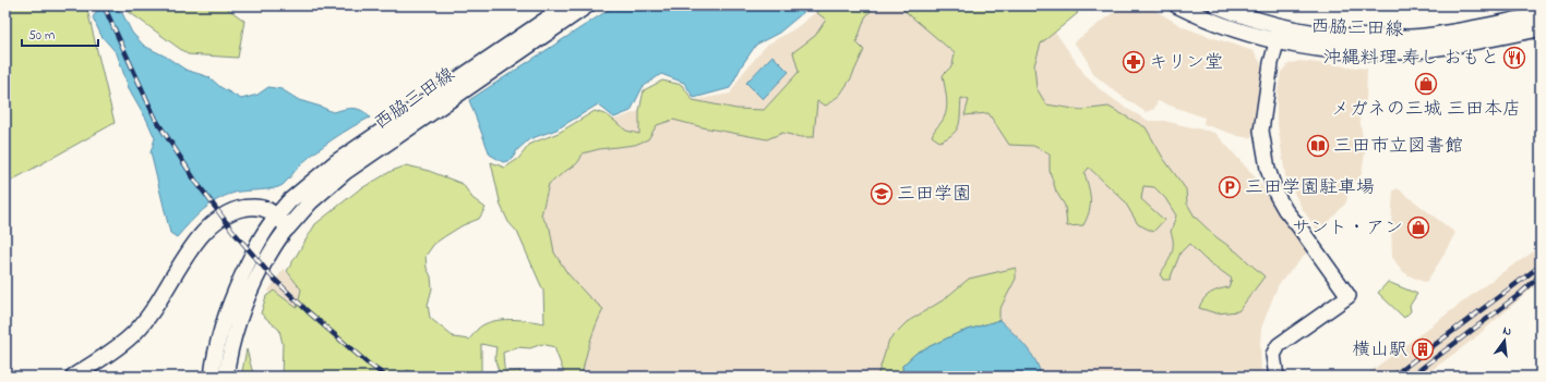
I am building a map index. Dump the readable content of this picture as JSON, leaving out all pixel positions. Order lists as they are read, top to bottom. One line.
{"streets":{"main road":["西脇三田線"]},"places":{"restaurant":["沖縄料理 寿し おもと"],"pharmacy":["キリン堂"],"shop":["メガネの三城 三田本店","サント・アン"],"library":["三田市立図書館"],"parking":["三田学園駐車場"],"school or university":["三田学園"],"building":["横山駅"]},"scale_bar":"50 m","north":"top"}
